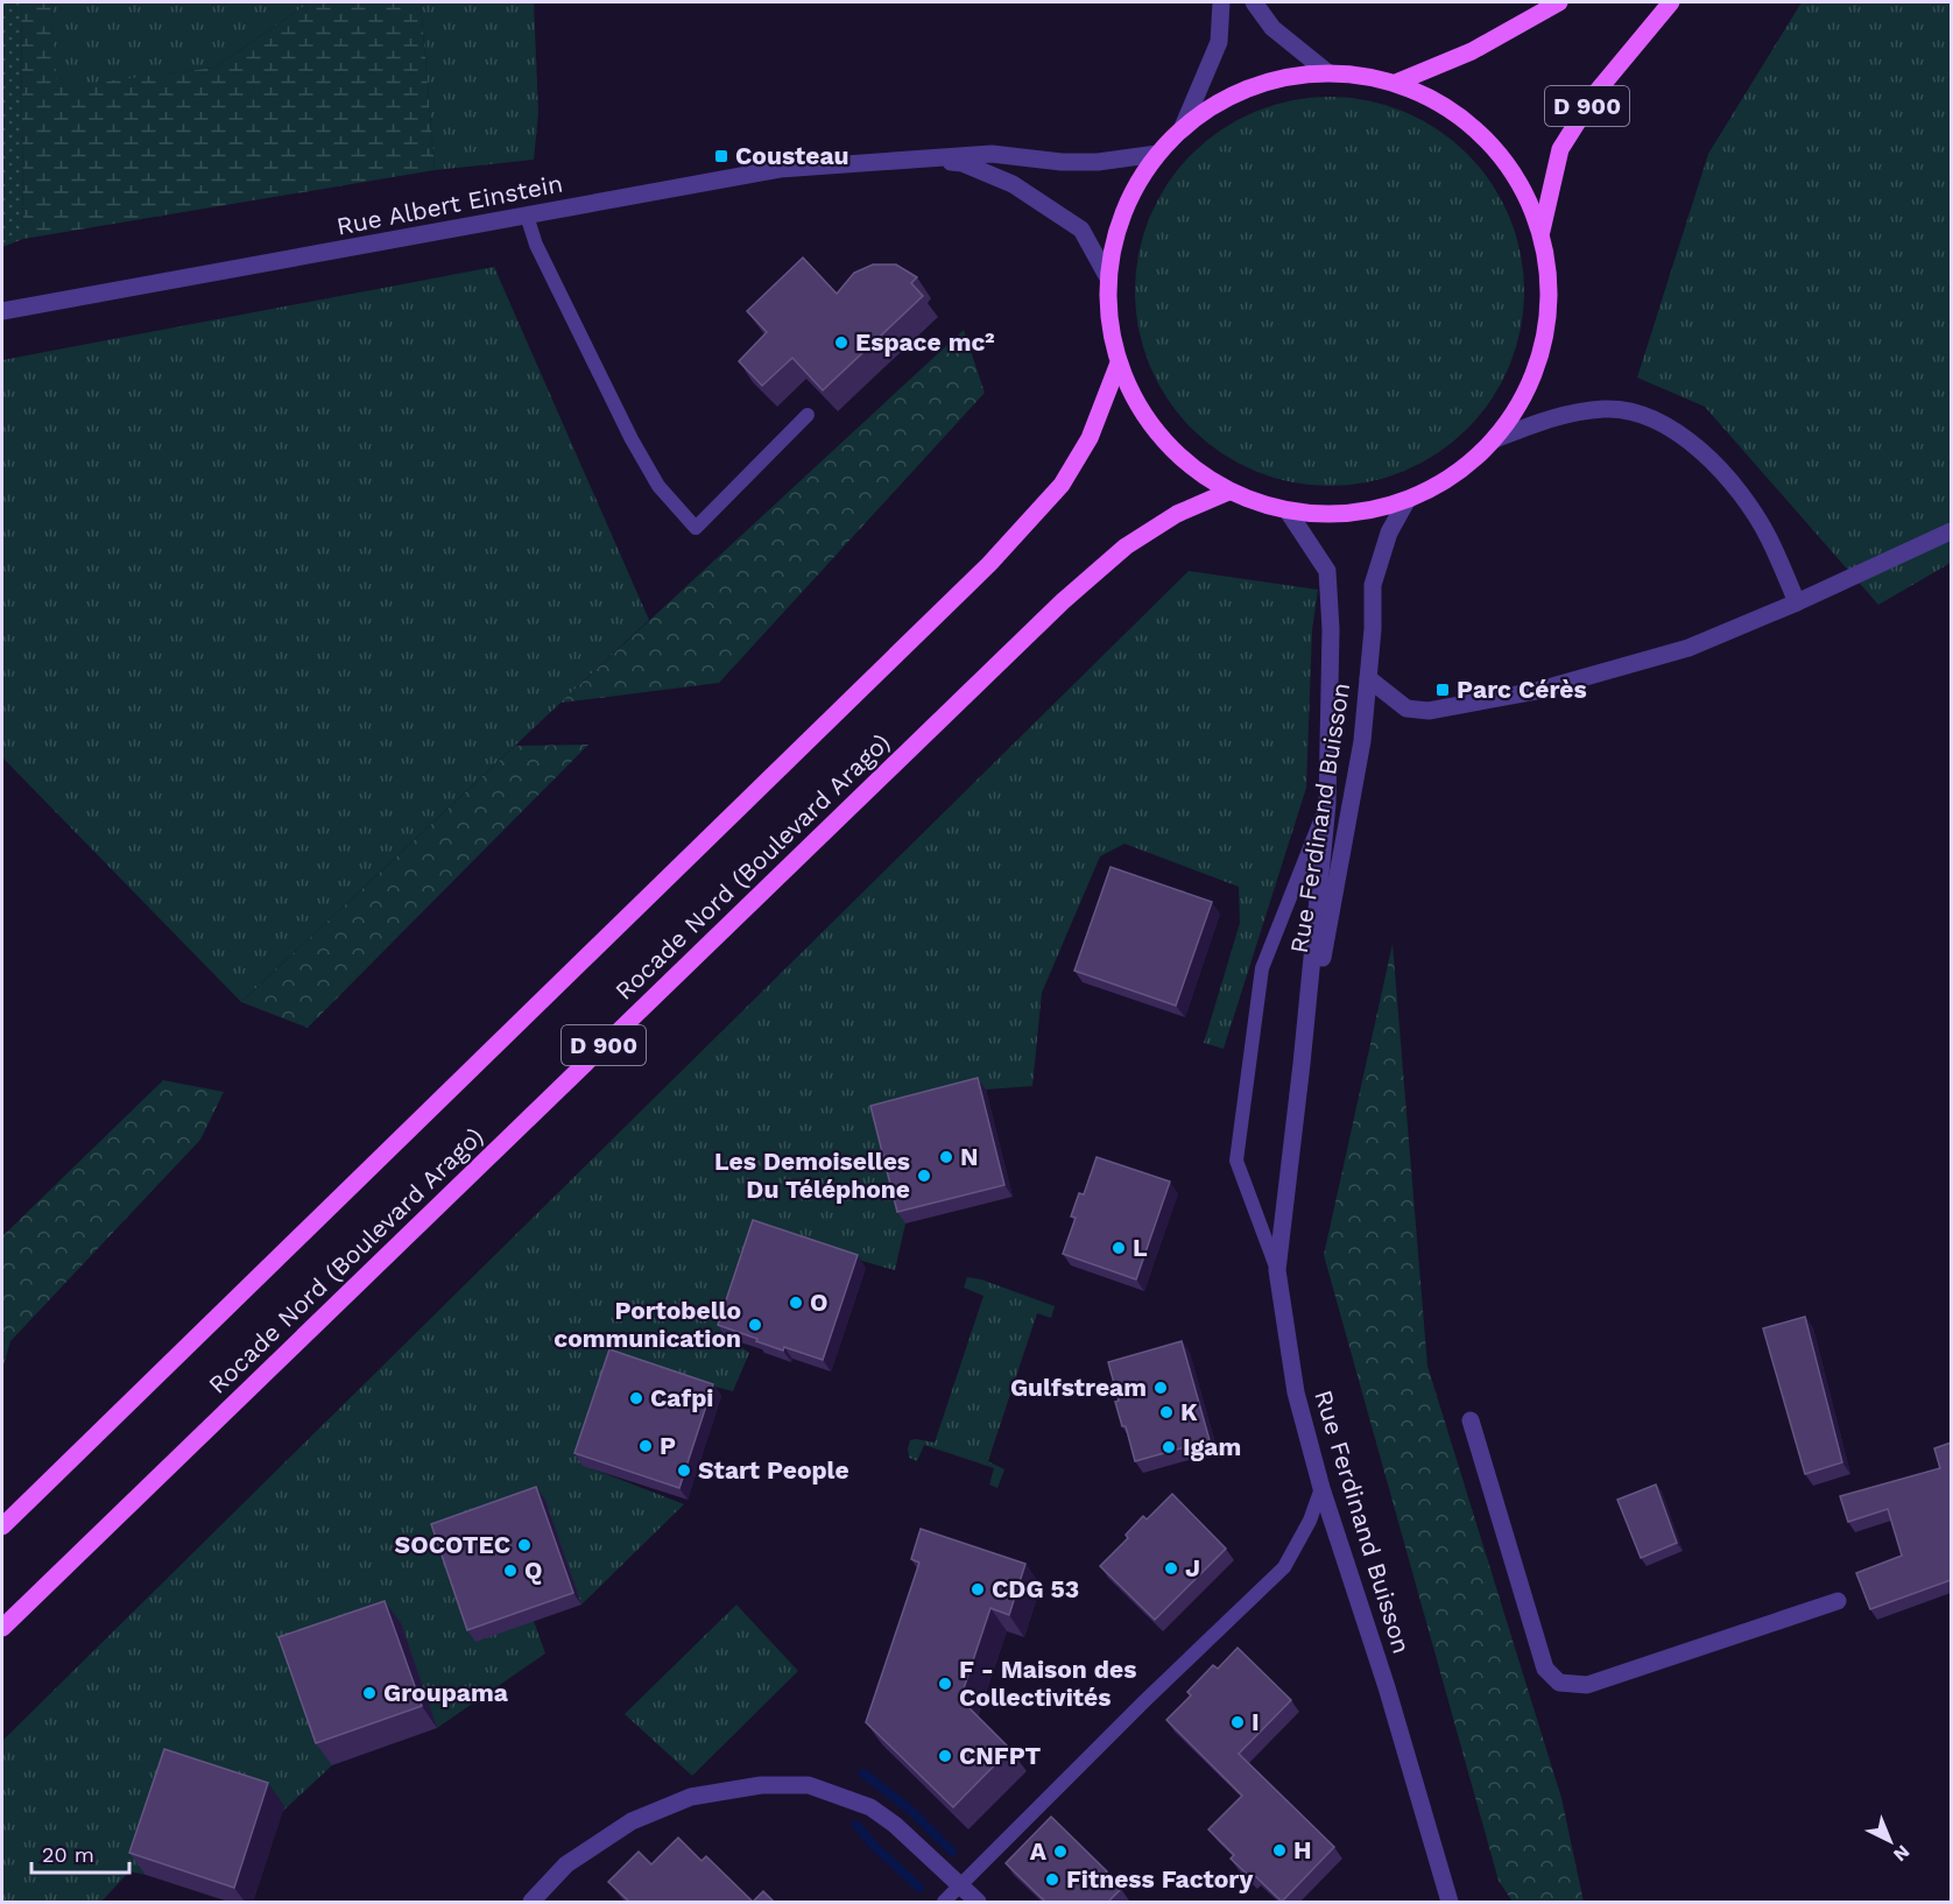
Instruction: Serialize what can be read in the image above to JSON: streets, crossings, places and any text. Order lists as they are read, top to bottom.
{
  "streets": {
    "main road": ["D 900", "Rocade Nord (Boulevard Arago)"],
    "street": ["Rue Albert Einstein", "Rue Ferdinand Buisson"]
  },
  "places": {
    "transit": ["Cousteau", "Parc Cérès"],
    "other": [
      "Espace mc²",
      "N",
      "Les Demoiselles Du Téléphone",
      "L",
      "O",
      "Portobello communication",
      "Gulfstream",
      "Cafpi",
      "K",
      "P",
      "Igam",
      "Start People",
      "SOCOTEC",
      "J",
      "Q",
      "CDG 53",
      "F - Maison des Collectivités",
      "Groupama",
      "I",
      "CNFPT",
      "H",
      "A",
      "Fitness Factory"
    ]
  },
  "scale_bar": "20 m",
  "north": "bottom right"
}
